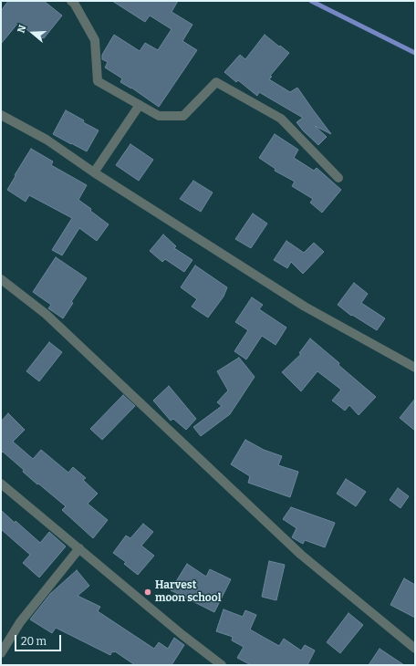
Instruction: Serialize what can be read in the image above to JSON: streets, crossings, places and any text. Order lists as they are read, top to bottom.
{
  "places": ["Harvest moon school"],
  "scale_bar": "20 m",
  "north": "left"
}
